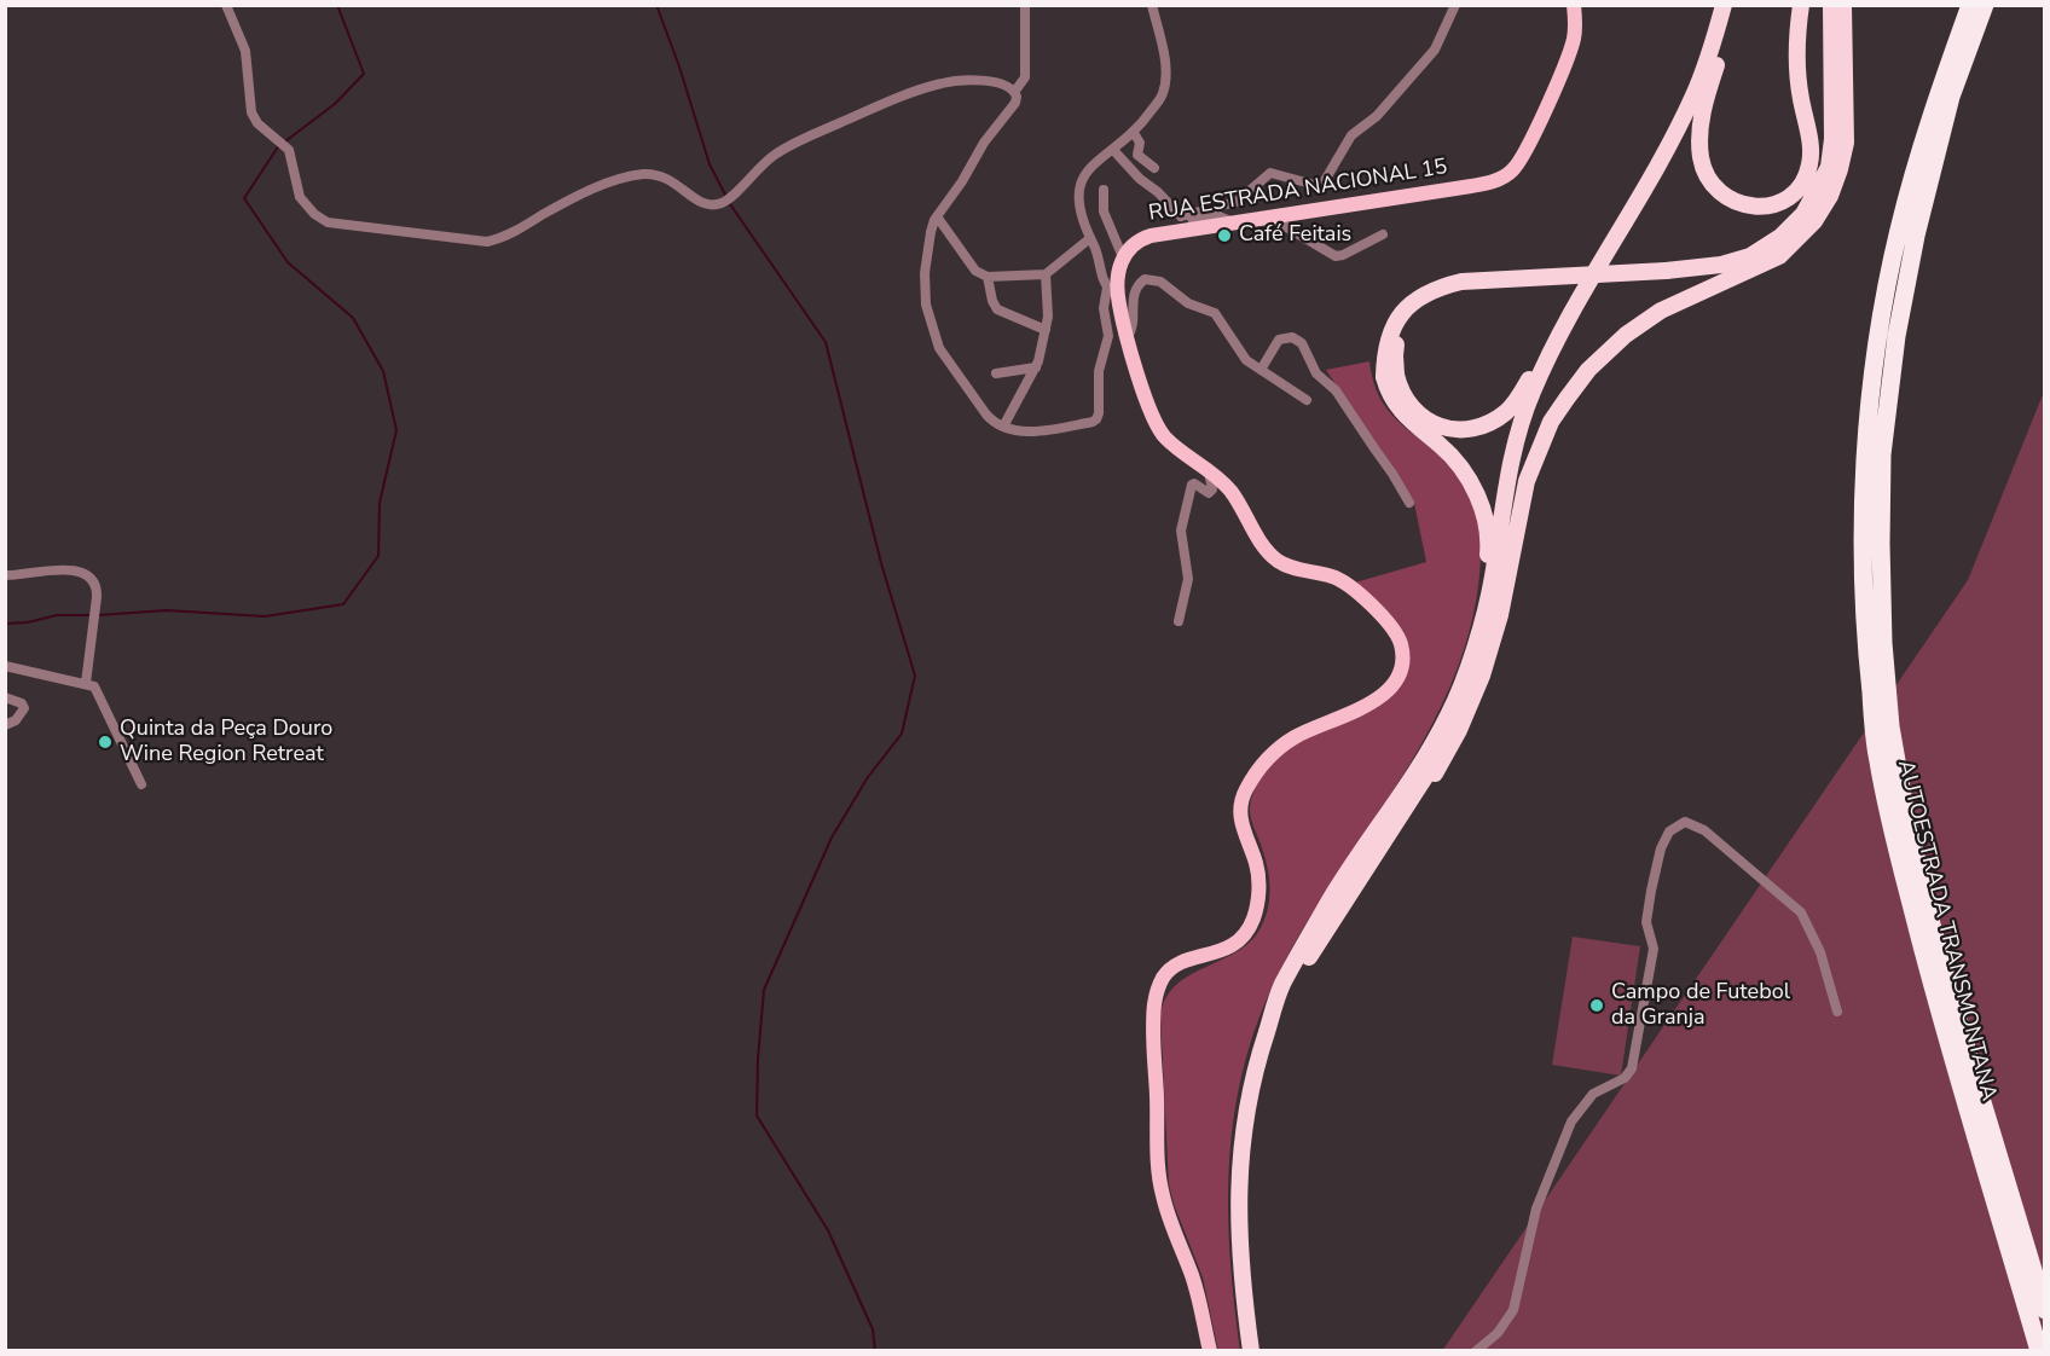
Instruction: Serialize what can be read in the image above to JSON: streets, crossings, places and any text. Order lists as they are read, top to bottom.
{
  "streets": {
    "highway": ["AUTOESTRADA TRANSMONTANA"],
    "main road": ["RUA ESTRADA NACIONAL 15"]
  },
  "places": ["Café Feitais", "Quinta da Peça Douro Wine Region Retreat", "Campo de Futebol da Granja"]
}
